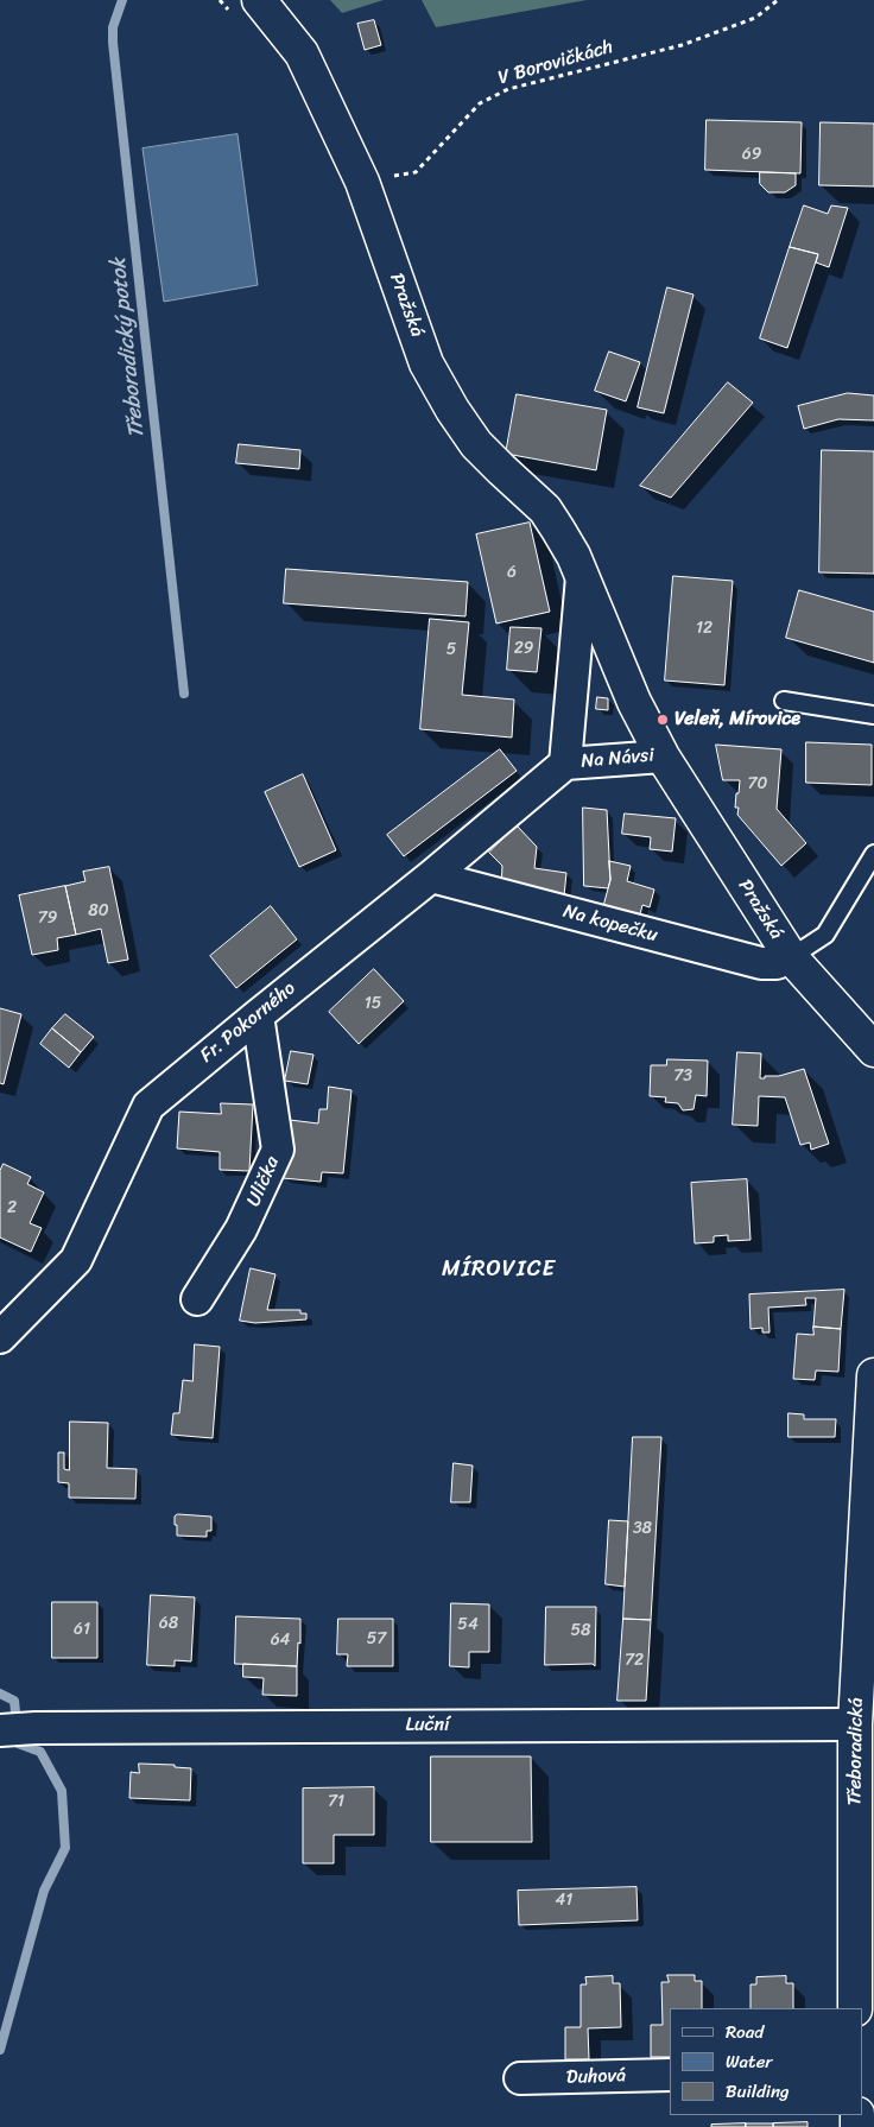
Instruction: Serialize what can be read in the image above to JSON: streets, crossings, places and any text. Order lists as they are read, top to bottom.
{
  "streets": {
    "street": [
      "Pražská",
      "Na Návsi",
      "Na kopečku",
      "Fr. Pokorného",
      "Ulička",
      "Luční",
      "Třeboradická",
      "Duhová"
    ],
    "path": ["V Borovičkách"]
  },
  "crossings": [
    ["V Borovičkách", "Pražská"],
    ["Pražská", "Na Návsi"],
    ["Pražská", "Na kopečku"],
    ["Na Návsi", "Fr. Pokorného"],
    ["Na kopečku", "Fr. Pokorného"],
    ["Fr. Pokorného", "Ulička"],
    ["Luční", "Třeboradická"]
  ],
  "districts": ["MÍROVICE"],
  "water": ["Třeboradický potok"],
  "places": ["Veleň, Mírovice"],
  "house_numbers": [
    "69",
    "6",
    "12",
    "29",
    "5",
    "70",
    "80",
    "79",
    "15",
    "73",
    "2",
    "38",
    "68",
    "54",
    "61",
    "58",
    "57",
    "64",
    "72",
    "71",
    "41"
  ],
  "legend": ["Road", "Water", "Building"]
}
